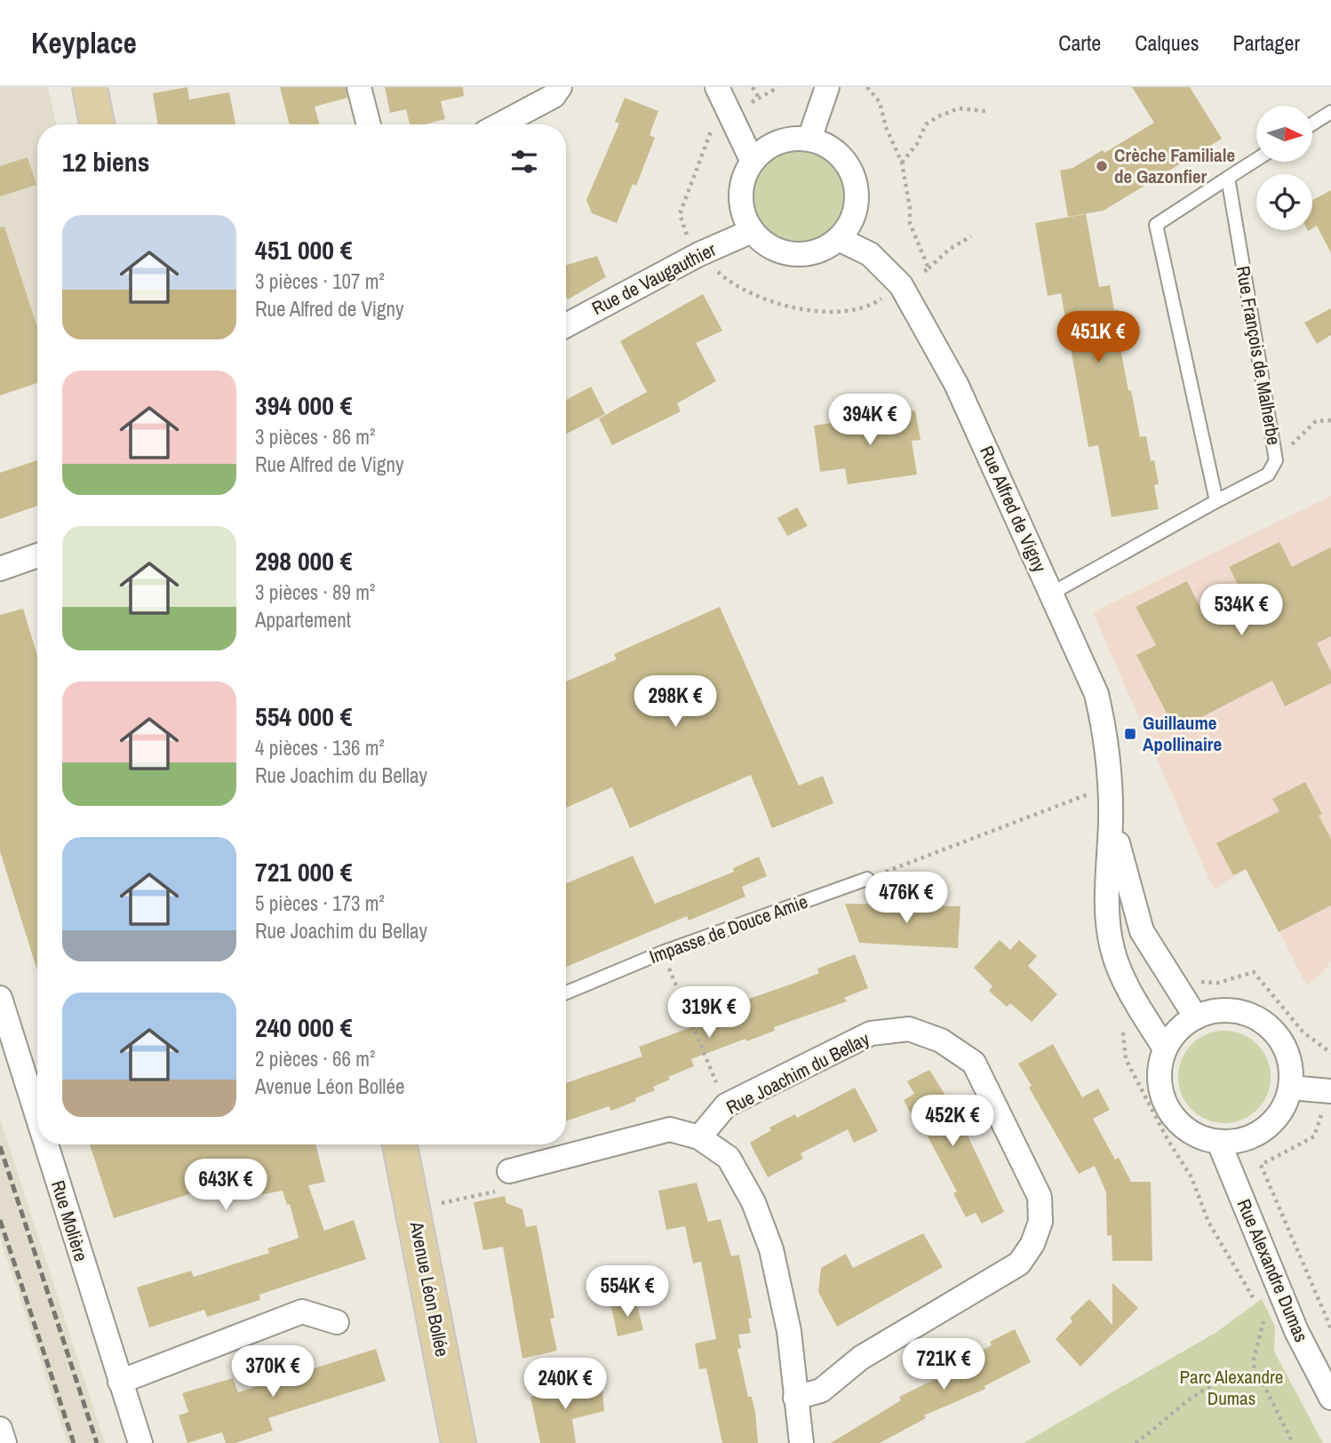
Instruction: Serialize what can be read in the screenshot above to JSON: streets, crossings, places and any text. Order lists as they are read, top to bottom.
{
  "streets": {
    "main road": ["Avenue Léon Bollée"],
    "street": [
      "Rue de Vaugauthier",
      "Rue Alfred de Vigny",
      "Rue Joachim du Bellay",
      "Rue Molière",
      "Rue Alexandre Dumas"
    ],
    "lane": ["Rue François de Malherbe", "Impasse de Douce Amie"]
  },
  "crossings": [
    ["Rue de Vaugauthier", "Rue Alfred de Vigny"],
    ["Rue François de Malherbe", "Rue Alfred de Vigny"],
    ["Rue Alfred de Vigny", "Rue Alexandre Dumas"]
  ],
  "parks": ["Parc Alexandre Dumas"],
  "places": {
    "other": ["Crèche Familiale de Gazonfier"],
    "transit": ["Guillaume Apollinaire"]
  },
  "north": "right",
  "page": {
    "header": "Keyplace",
    "nav": ["Carte", "Calques", "Partager"],
    "heading": "12 biens",
    "list": [
      {
        "name": "451 000 €",
        "note": "3 pièces · 107 m² · Rue Alfred de Vigny"
      },
      {
        "name": "394 000 €",
        "note": "3 pièces · 86 m² · Rue Alfred de Vigny"
      },
      {
        "name": "298 000 €",
        "note": "3 pièces · 89 m² · Appartement"
      },
      {
        "name": "554 000 €",
        "note": "4 pièces · 136 m² · Rue Joachim du Bellay"
      },
      {
        "name": "721 000 €",
        "note": "5 pièces · 173 m² · Rue Joachim du Bellay"
      },
      {
        "name": "240 000 €",
        "note": "2 pièces · 66 m² · Avenue Léon Bollée"
      }
    ],
    "price": [
      "451K €",
      "394K €",
      "534K €",
      "298K €",
      "476K €",
      "319K €",
      "452K €",
      "643K €",
      "554K €",
      "721K €",
      "370K €",
      "240K €"
    ]
  }
}
